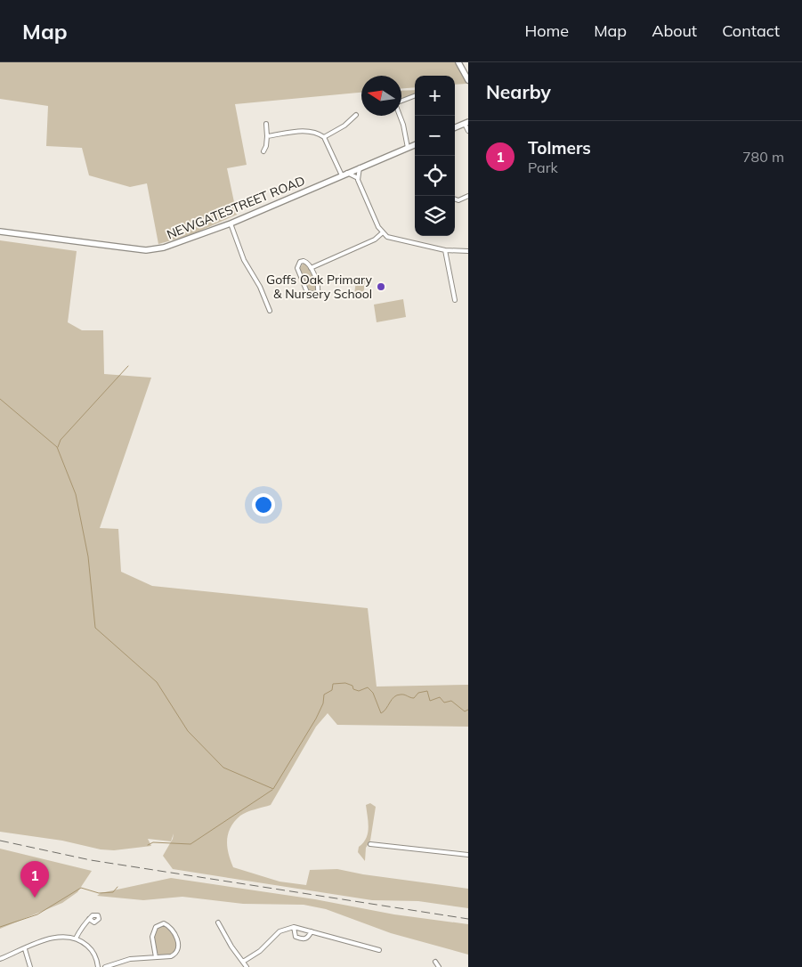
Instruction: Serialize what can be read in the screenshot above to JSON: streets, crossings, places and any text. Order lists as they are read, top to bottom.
{
  "streets": {
    "street": ["NEWGATESTREET ROAD"]
  },
  "places": ["Goffs Oak Primary & Nursery School"],
  "north": "left",
  "page": {
    "header": "Map",
    "nav": [
      "Home",
      "Map",
      "About",
      "Contact"
    ],
    "heading": "Nearby",
    "map_buttons": ["+", "−"],
    "list": [
      {
        "mark": "1",
        "name": "Tolmers",
        "note": "Park",
        "value": "780 m"
      }
    ],
    "pins": "1"
  }
}
